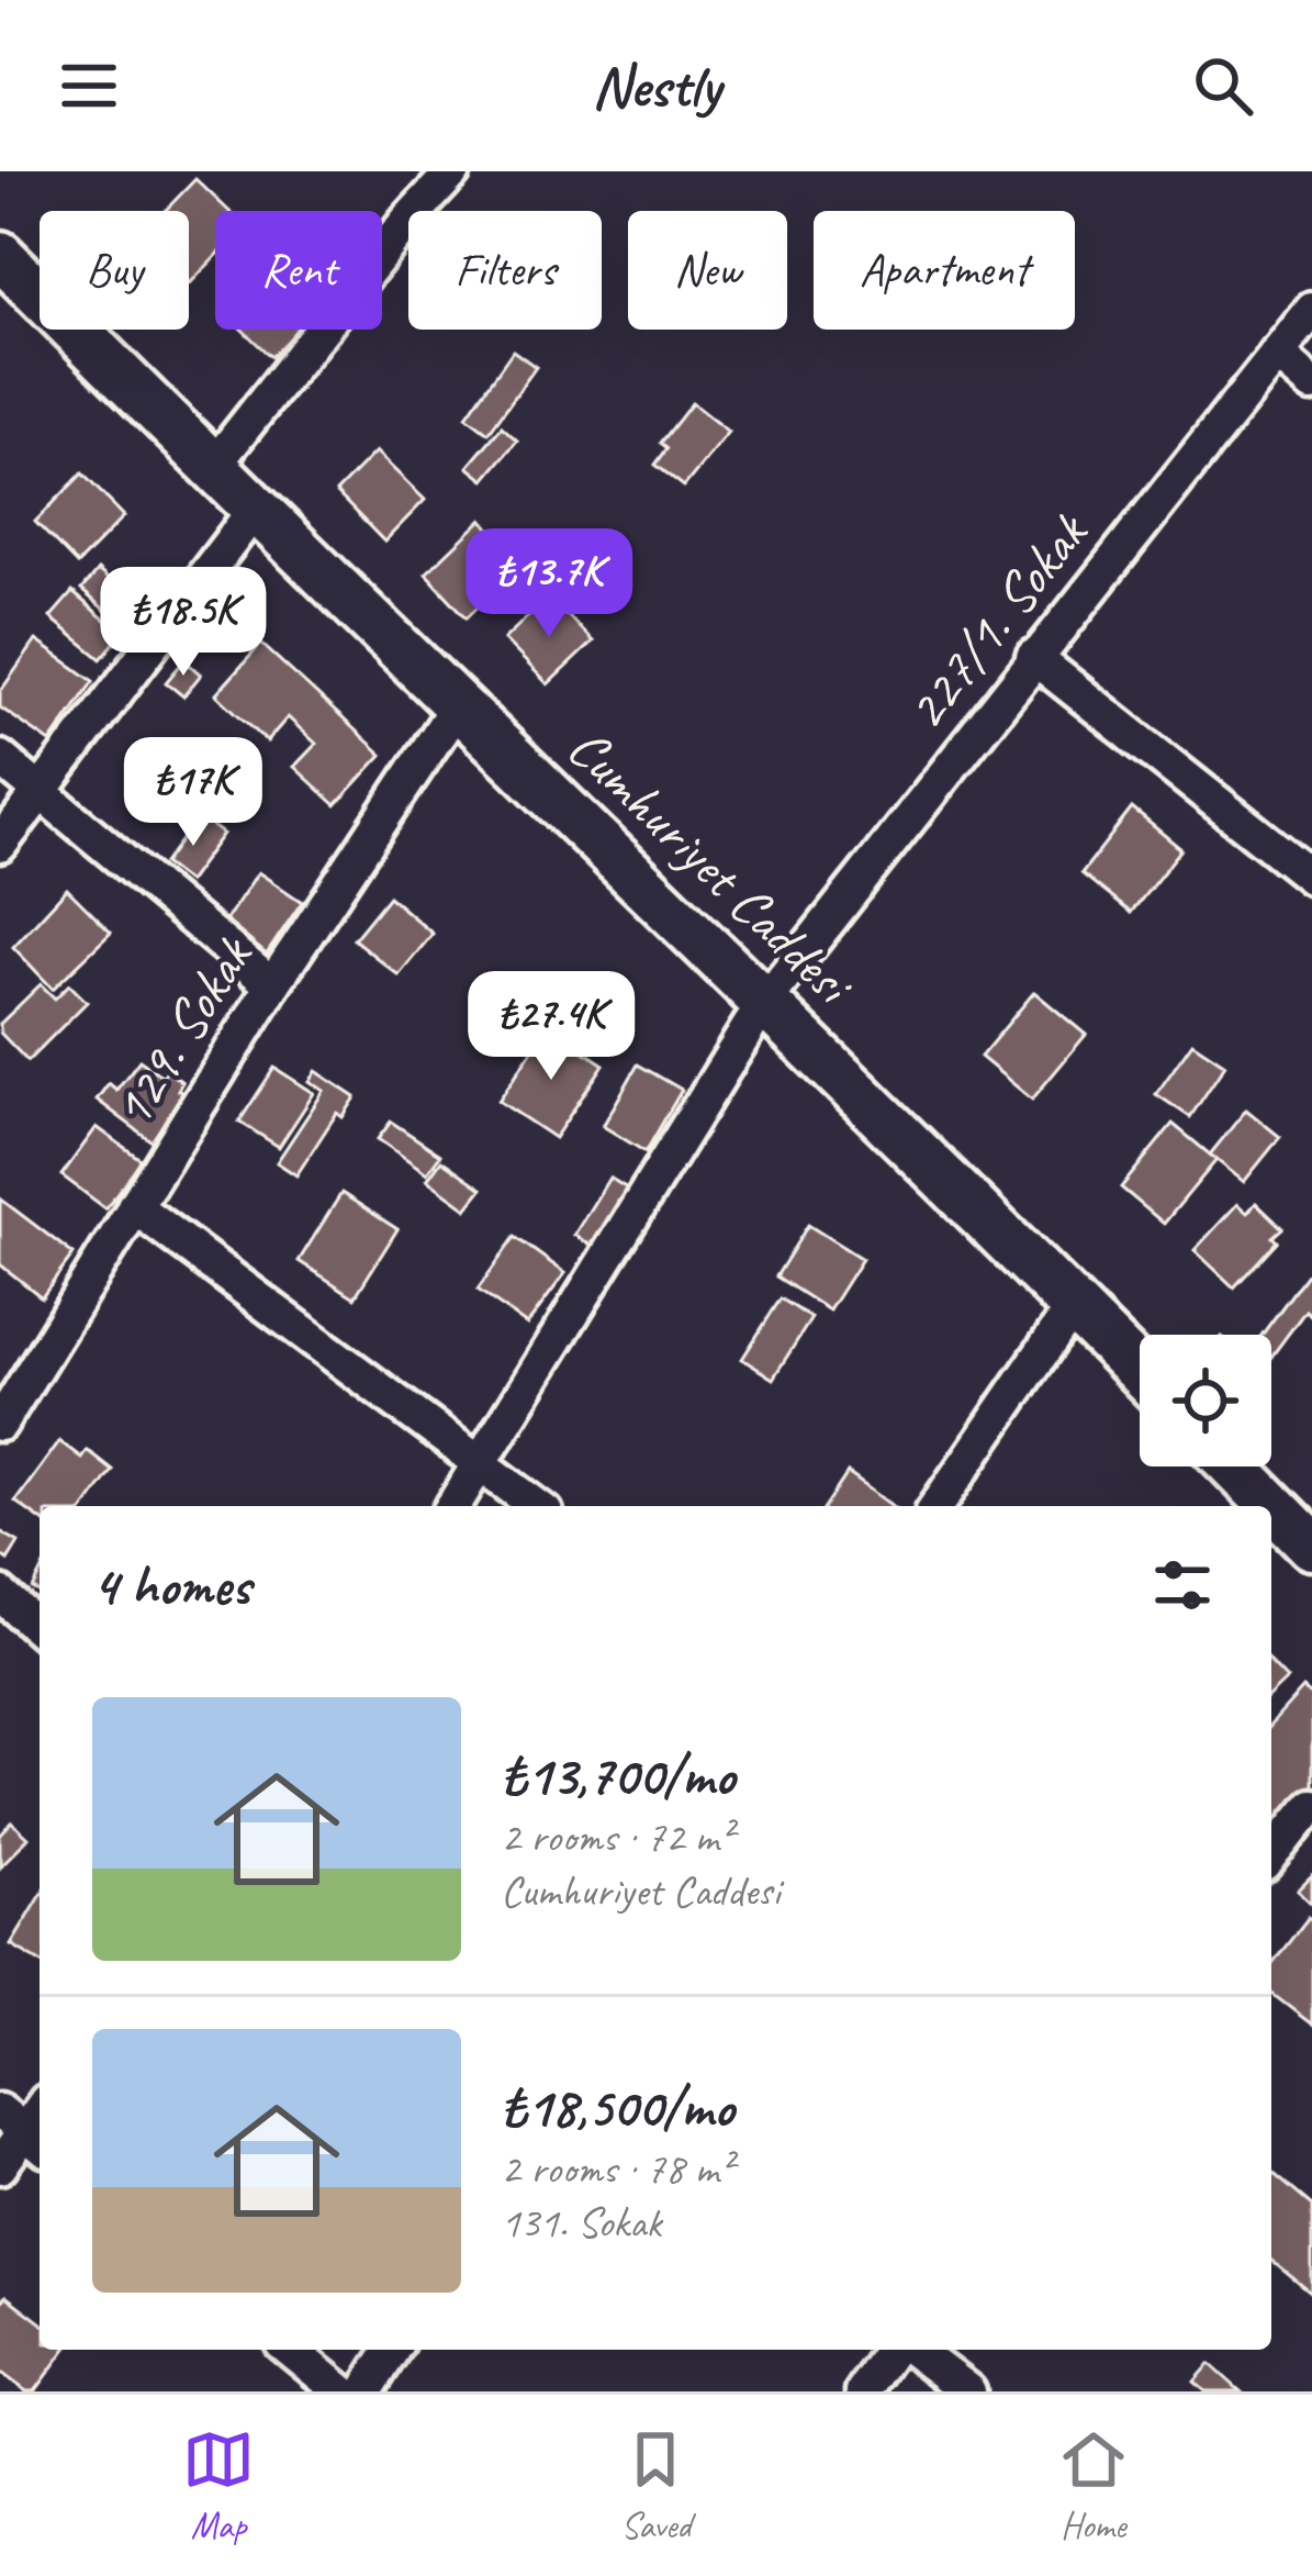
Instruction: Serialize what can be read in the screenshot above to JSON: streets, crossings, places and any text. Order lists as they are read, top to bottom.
{
  "streets": {
    "main road": ["Cumhuriyet Caddesi"],
    "street": ["227/1. Sokak", "129. Sokak"]
  },
  "crossings": [
    ["227/1. Sokak", "Cumhuriyet Caddesi"],
    ["Cumhuriyet Caddesi", "129. Sokak"]
  ],
  "page": {
    "header": "Nestly",
    "chip": [
      "Buy",
      "Rent",
      "Filters",
      "New",
      "Apartment"
    ],
    "price": [
      "₺13.7K",
      "₺18.5K",
      "₺17K",
      "₺27.4K"
    ],
    "heading": "4 homes",
    "list": [
      {
        "name": "₺13,700/mo",
        "note": "2 rooms · 72 m² · Cumhuriyet Caddesi"
      },
      {
        "name": "₺18,500/mo",
        "note": "2 rooms · 78 m² · 131. Sokak"
      }
    ],
    "tabs": ["Map", "Saved", "Home"]
  }
}
